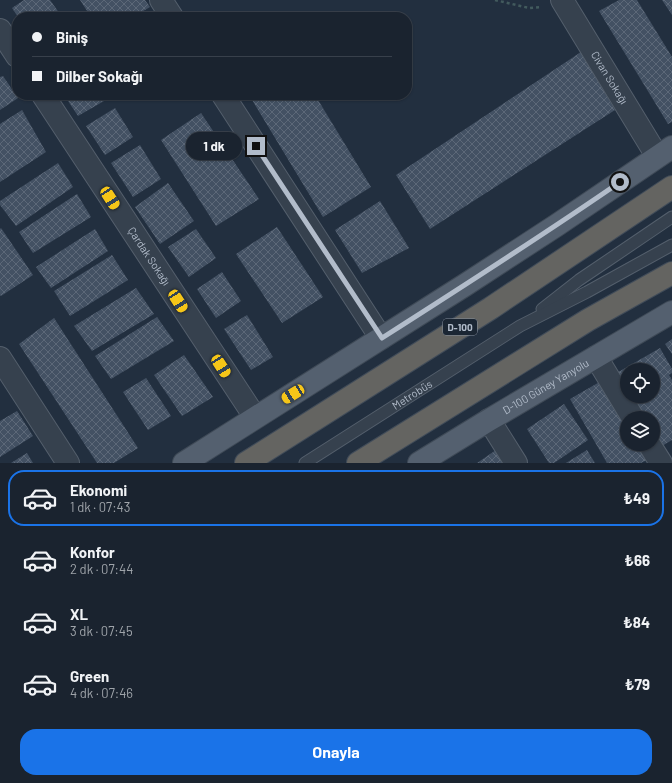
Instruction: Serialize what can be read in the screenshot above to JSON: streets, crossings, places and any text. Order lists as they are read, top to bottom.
{
  "streets": {
    "highway": ["D-100"],
    "main road": ["D-100 Güney Yanyolu"],
    "street": ["Civan Sokağı", "Çardak Sokağı"],
    "lane": ["Metrobüs"]
  },
  "page": {
    "banner": ["Biniş", "Dilber Sokağı"],
    "bubble": "1 dk",
    "list": [
      {
        "name": "Ekonomi",
        "note": "1 dk · 07:43",
        "value": "₺49"
      },
      {
        "name": "Konfor",
        "note": "2 dk · 07:44",
        "value": "₺66"
      },
      {
        "name": "XL",
        "note": "3 dk · 07:45",
        "value": "₺84"
      },
      {
        "name": "Green",
        "note": "4 dk · 07:46",
        "value": "₺79"
      }
    ],
    "buttons": "Onayla"
  }
}
